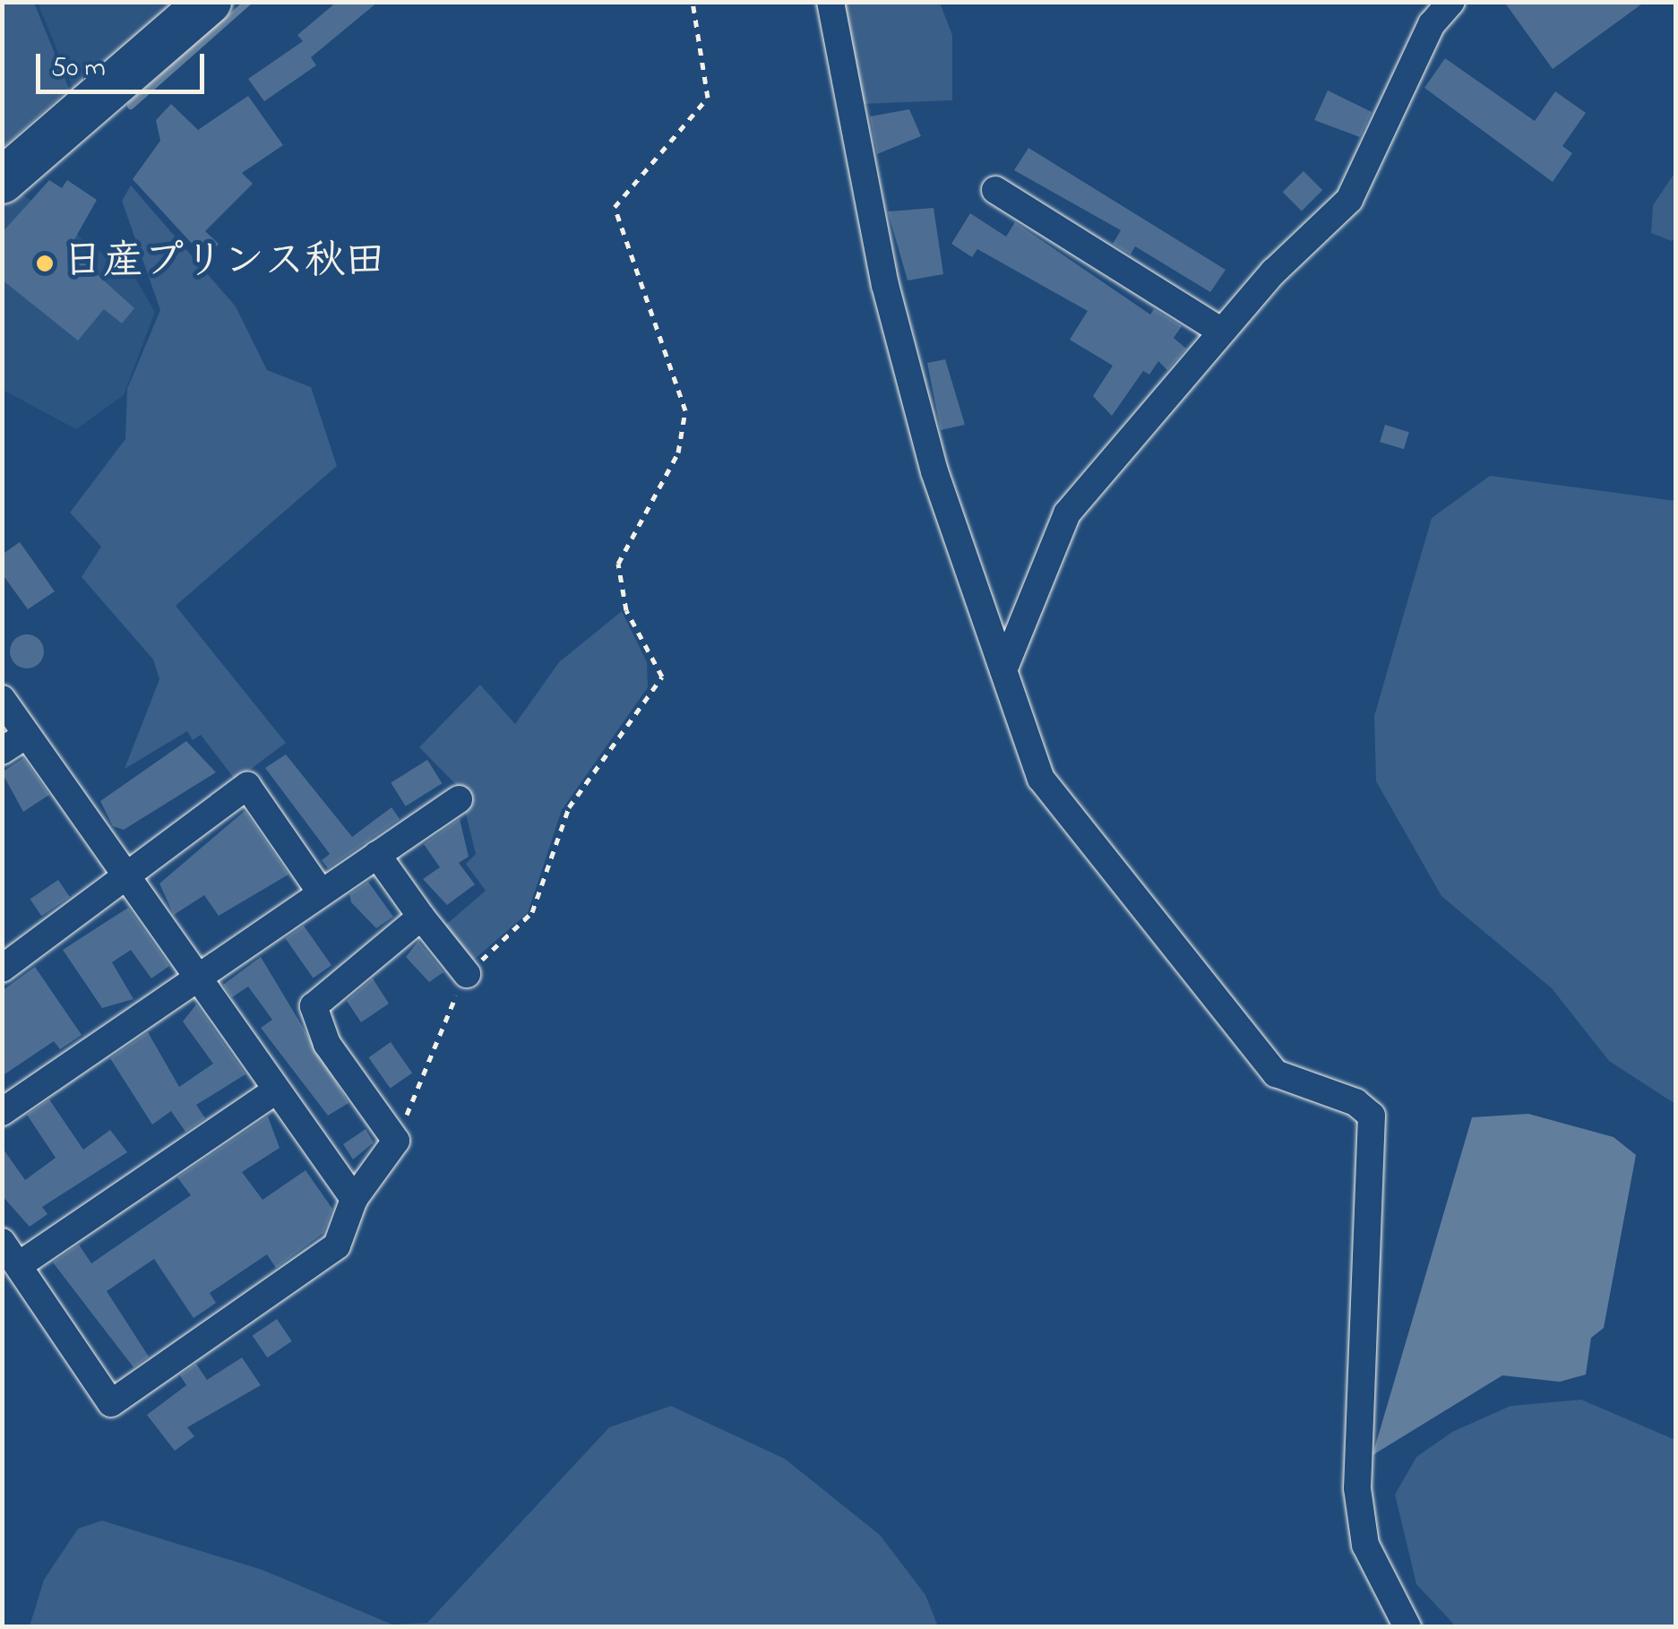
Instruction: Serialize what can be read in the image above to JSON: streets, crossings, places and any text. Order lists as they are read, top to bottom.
{
  "places": ["日産プリンス秋田"],
  "scale_bar": "50 m"
}
